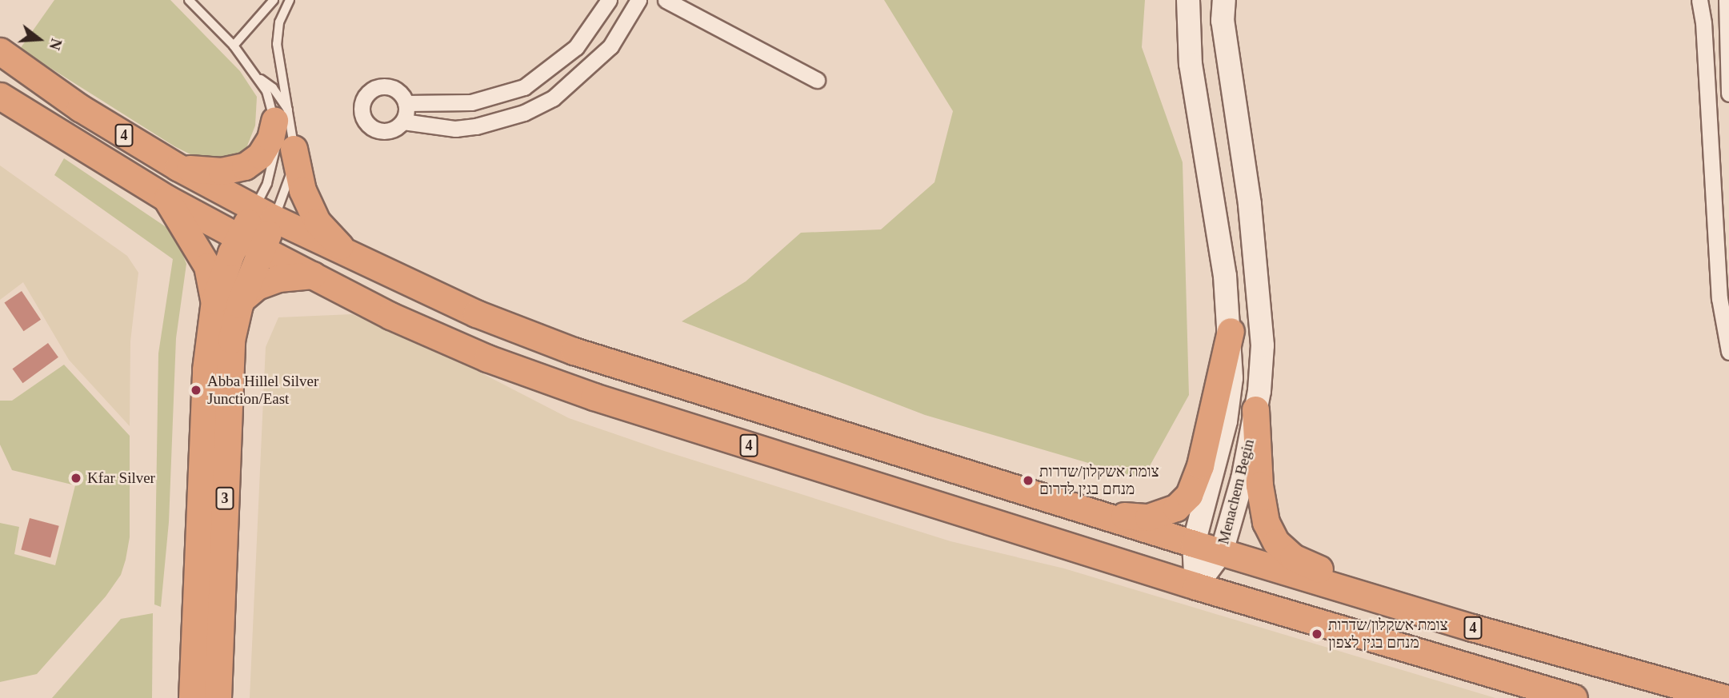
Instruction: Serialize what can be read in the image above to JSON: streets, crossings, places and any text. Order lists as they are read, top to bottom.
{
  "streets": {
    "highway": ["4", "3"],
    "main road": ["Menachem Begin"]
  },
  "crossings": [
    ["4", "Menachem Begin"],
    ["4", "3"]
  ],
  "places": [
    "Abba Hillel Silver Junction/East",
    "Kfar Silver",
    "צומת אשקלון/שדרות מנחם בגין לדרום",
    "צומת אשקלון/שדרות מנחם בגין לצפון"
  ],
  "north": "right"
}
